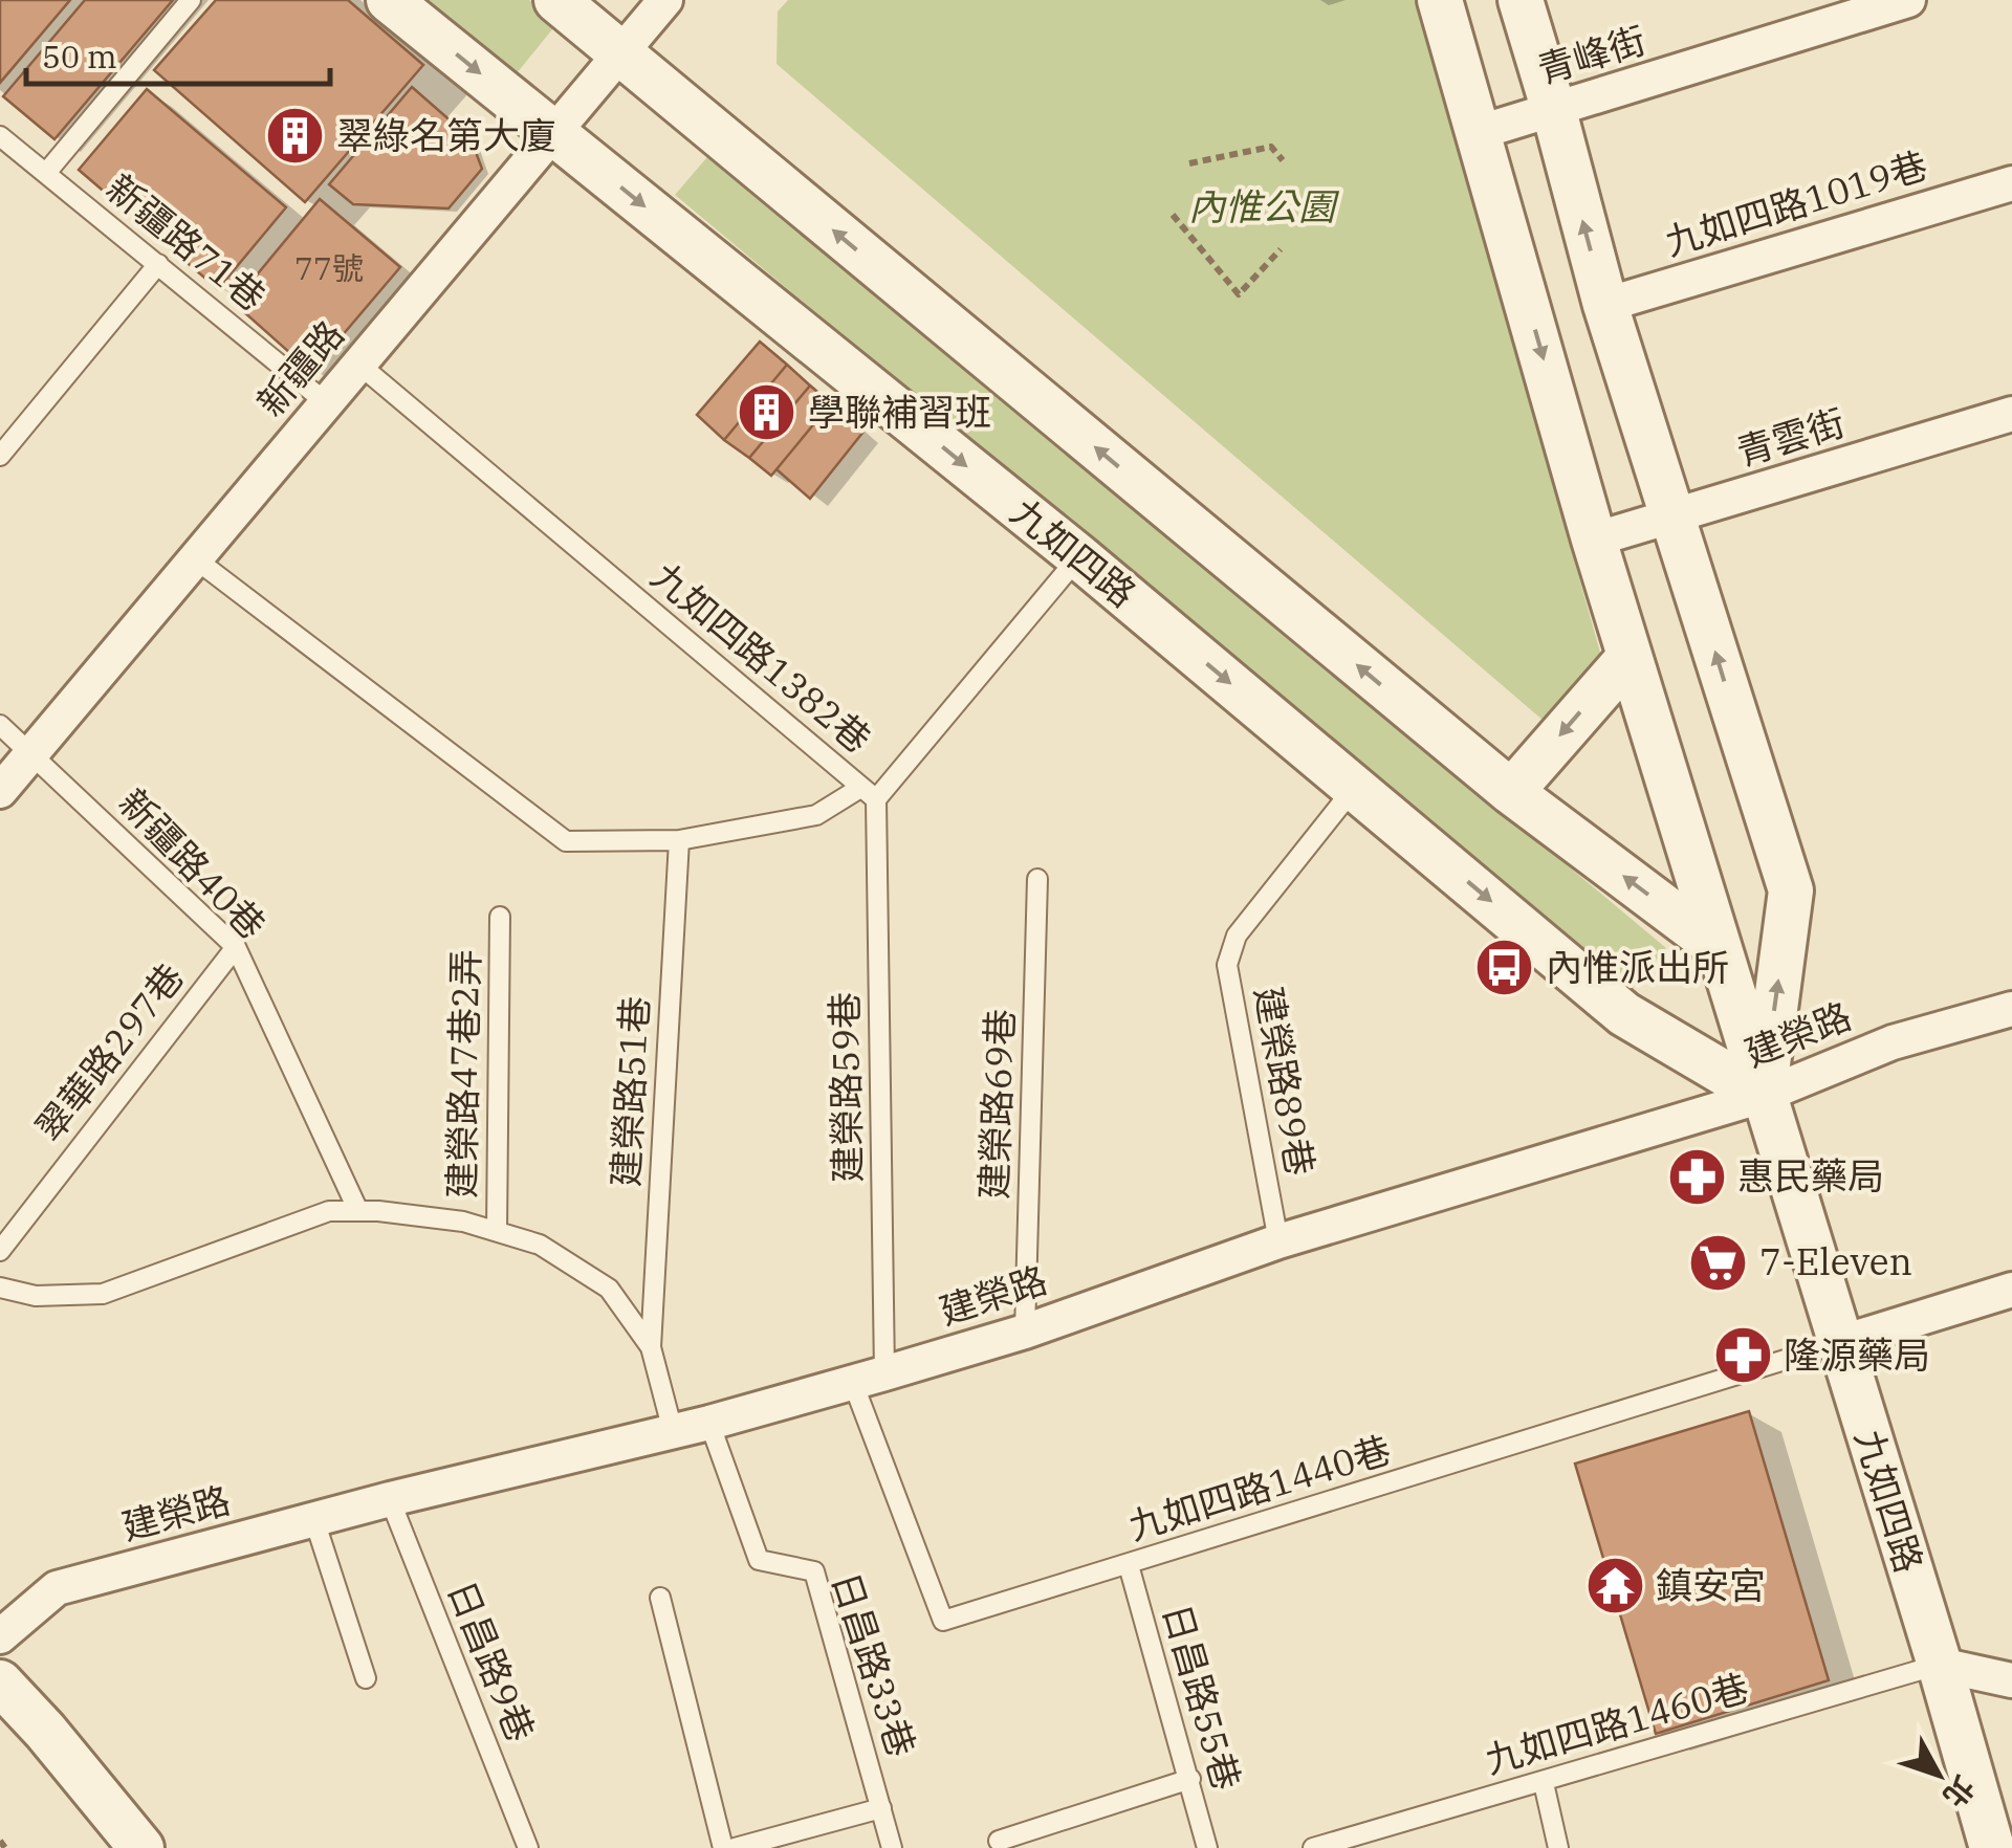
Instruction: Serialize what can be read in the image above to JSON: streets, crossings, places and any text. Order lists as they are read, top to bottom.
{
  "streets": {
    "street": [
      "青峰街",
      "九如四路1019巷",
      "新疆路",
      "青雲街",
      "九如四路",
      "建榮路"
    ],
    "lane": [
      "新疆路71巷",
      "九如四路1382巷",
      "新疆路40巷",
      "翠華路297巷",
      "建榮路47巷2弄",
      "建榮路89巷",
      "建榮路59巷",
      "建榮路51巷",
      "建榮路69巷",
      "九如四路1440巷",
      "日昌路9巷",
      "日昌路33巷",
      "日昌路55巷",
      "九如四路1460巷"
    ]
  },
  "crossings": [
    ["青峰街", "九如四路"],
    ["九如四路1019巷", "九如四路"],
    ["新疆路71巷", "新疆路"],
    ["新疆路", "九如四路"],
    ["新疆路", "九如四路1382巷"],
    ["新疆路", "新疆路40巷"],
    ["青雲街", "九如四路"],
    ["九如四路", "九如四路1382巷"],
    ["九如四路", "建榮路"],
    ["九如四路", "建榮路89巷"],
    ["九如四路", "九如四路1440巷"],
    ["九如四路", "九如四路1460巷"],
    ["九如四路1382巷", "建榮路59巷"],
    ["新疆路40巷", "翠華路297巷"],
    ["建榮路", "建榮路89巷"],
    ["建榮路", "建榮路59巷"],
    ["建榮路", "建榮路69巷"],
    ["建榮路", "九如四路1440巷"],
    ["建榮路", "日昌路9巷"],
    ["建榮路", "日昌路33巷"],
    ["建榮路59巷", "九如四路1440巷"],
    ["九如四路1440巷", "日昌路55巷"]
  ],
  "parks": ["內惟公園"],
  "places": {
    "building": ["翠綠名第大廈", "學聯補習班"],
    "bus stop": ["內惟派出所"],
    "pharmacy": ["惠民藥局", "隆源藥局"],
    "supermarket": ["7-Eleven"],
    "temple": ["鎮安宮"]
  },
  "house_numbers": ["77號"],
  "scale_bar": "50 m",
  "north": "bottom right"
}
